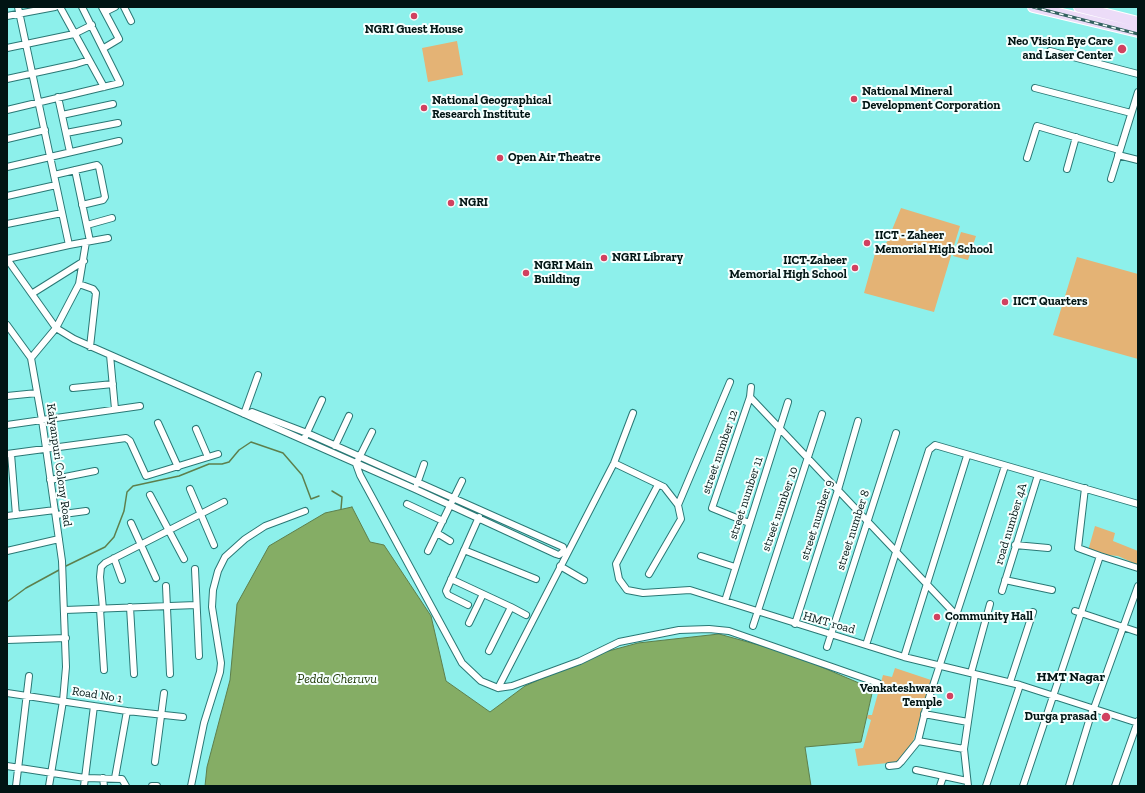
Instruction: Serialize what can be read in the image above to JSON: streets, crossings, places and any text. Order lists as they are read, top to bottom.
{
  "streets": {
    "street": [
      "street number 12",
      "Kalyanpuri Colony Road",
      "street number 11",
      "street number 10",
      "street number 9",
      "road number 4A",
      "street number 8",
      "HMT road",
      "Road No 1"
    ]
  },
  "crossings": [
    ["street number 12", "street number 11"],
    ["Kalyanpuri Colony Road", "Road No 1"],
    ["street number 11", "HMT road"],
    ["street number 10", "HMT road"],
    ["street number 9", "HMT road"],
    ["street number 8", "HMT road"]
  ],
  "districts": ["HMT Nagar"],
  "water": ["Pedda Cheruvu"],
  "places": [
    "NGRI Guest House",
    "Neo Vision Eye Care and Laser Center",
    "National Mineral Development Corporation",
    "National Geographical Research Institute",
    "Open Air Theatre",
    "NGRI",
    "IICT - Zaheer Memorial High School",
    "NGRI Library",
    "IICT-Zaheer Memorial High School",
    "NGRI Main Building",
    "IICT Quarters",
    "Community Hall",
    "Venkateshwara Temple",
    "Durga prasad"
  ]
}
